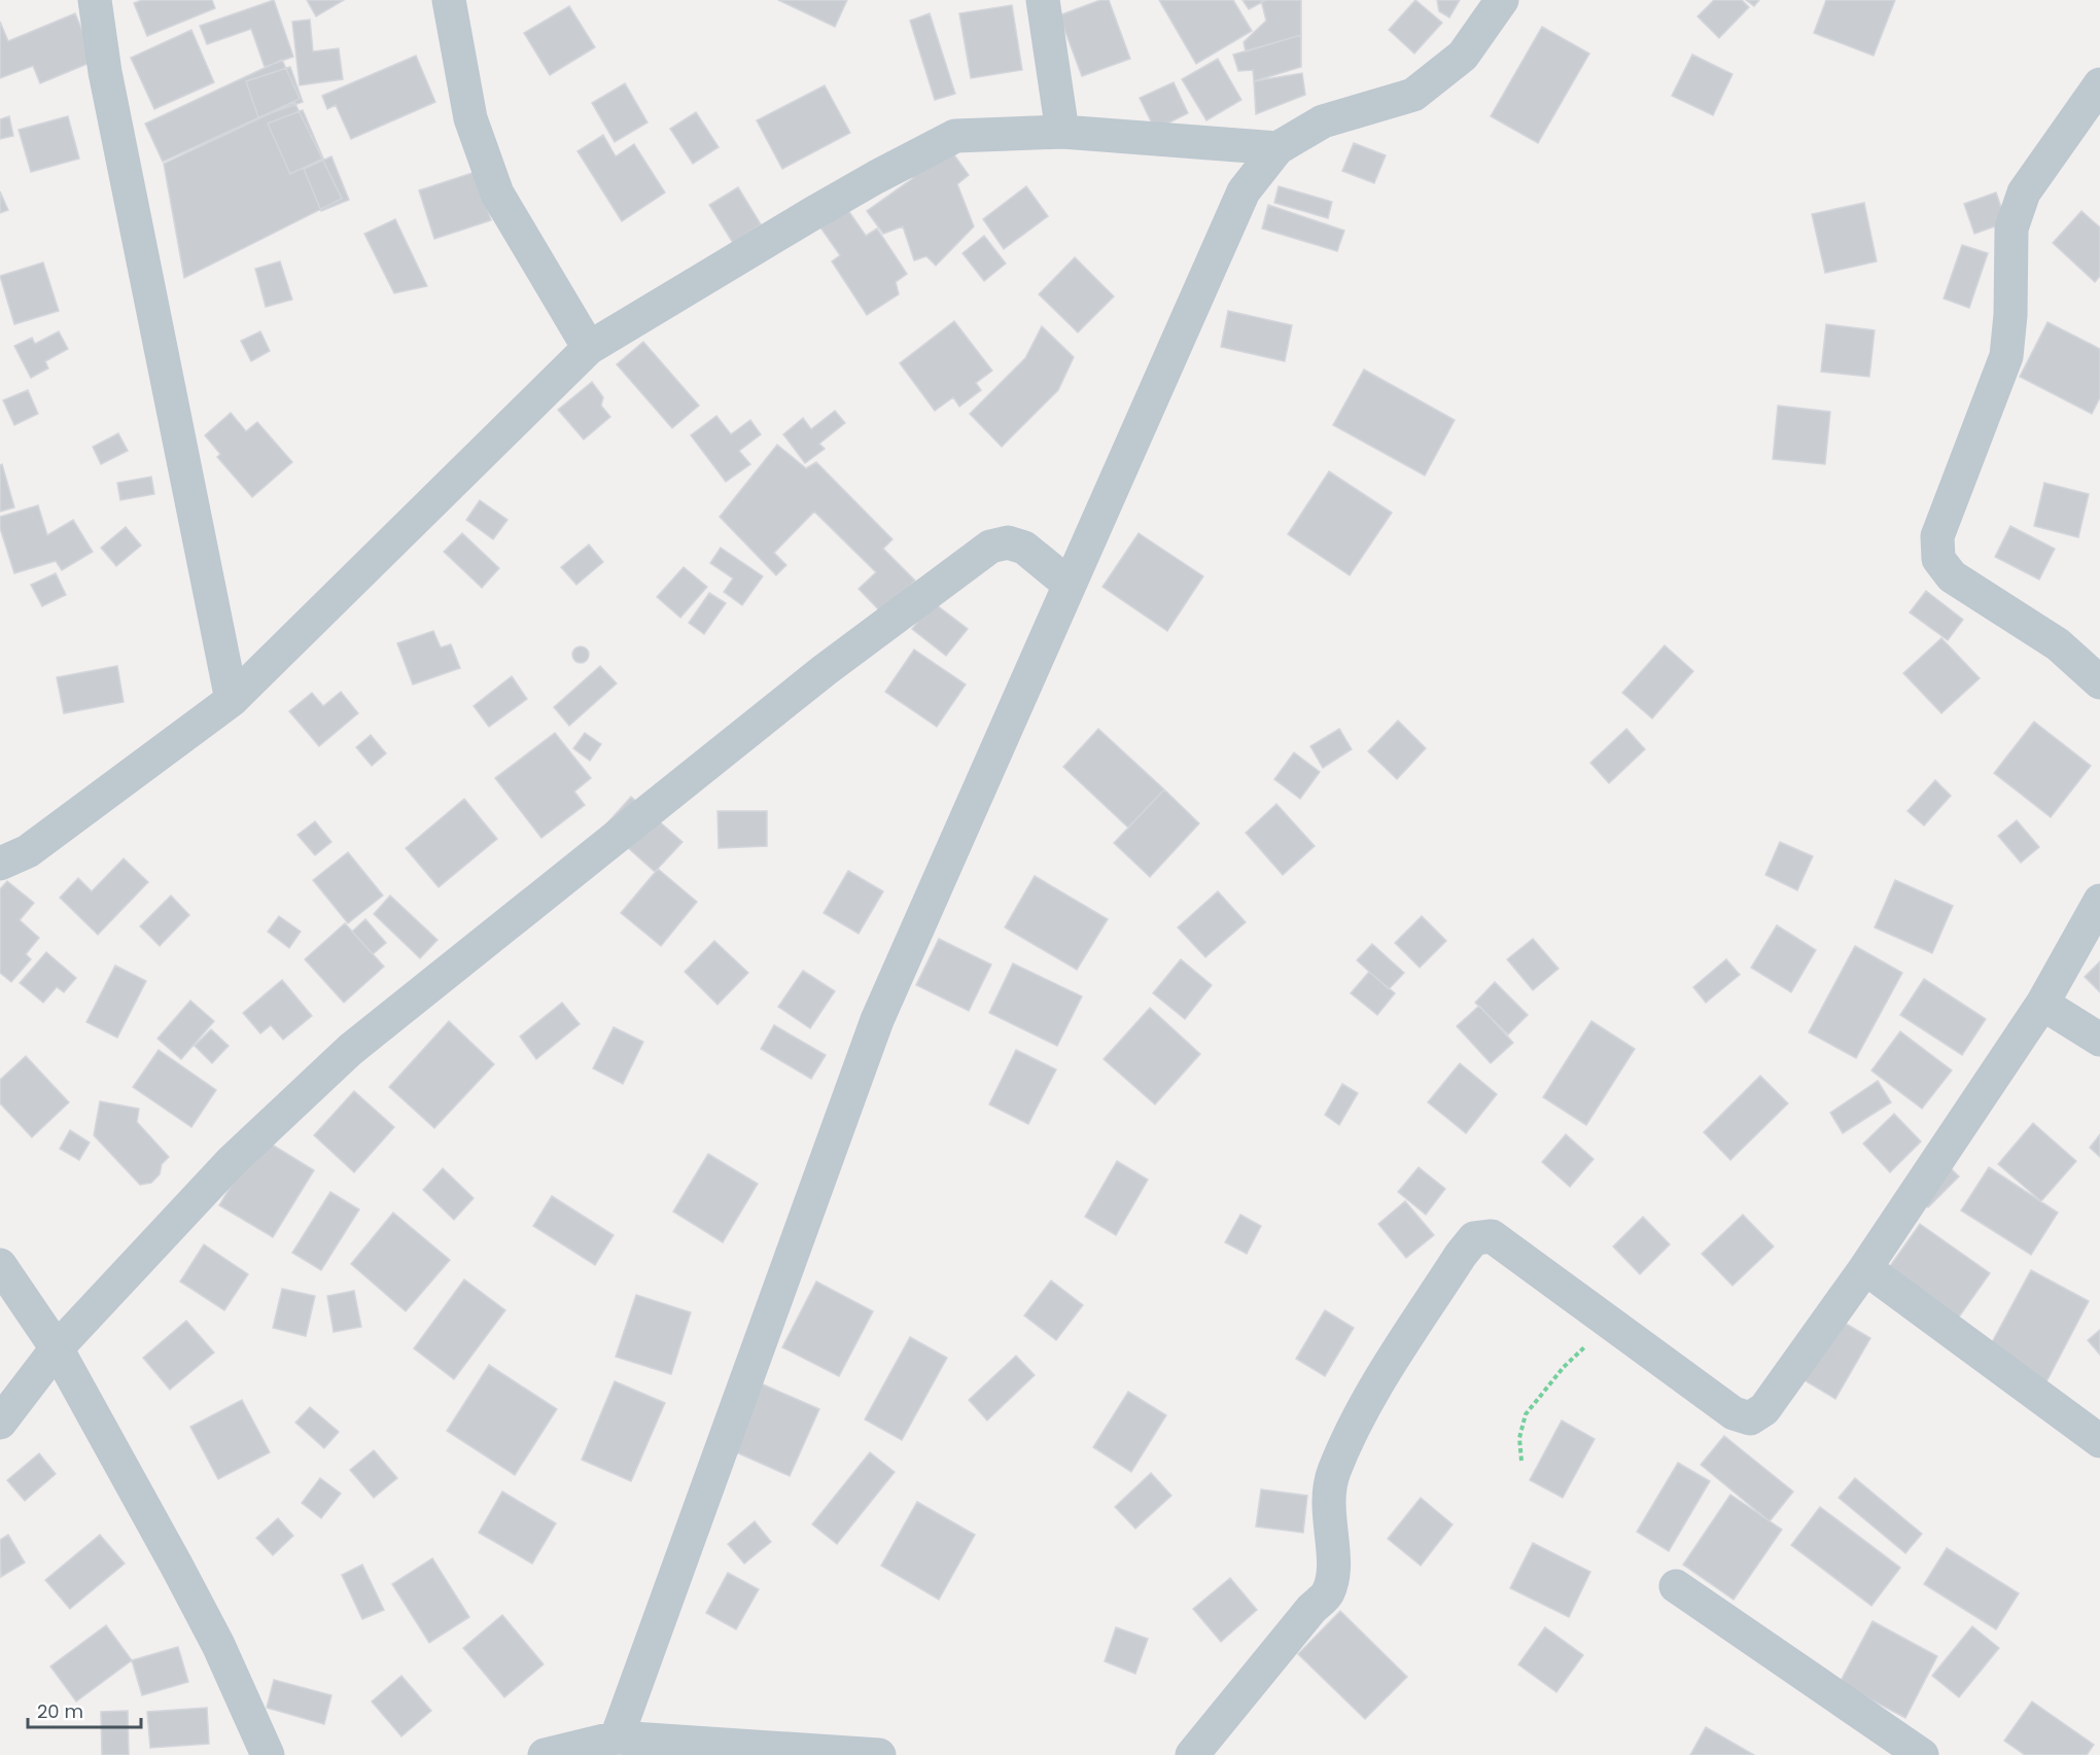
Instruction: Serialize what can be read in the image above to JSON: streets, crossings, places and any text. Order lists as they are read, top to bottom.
{
  "scale_bar": "20 m"
}
